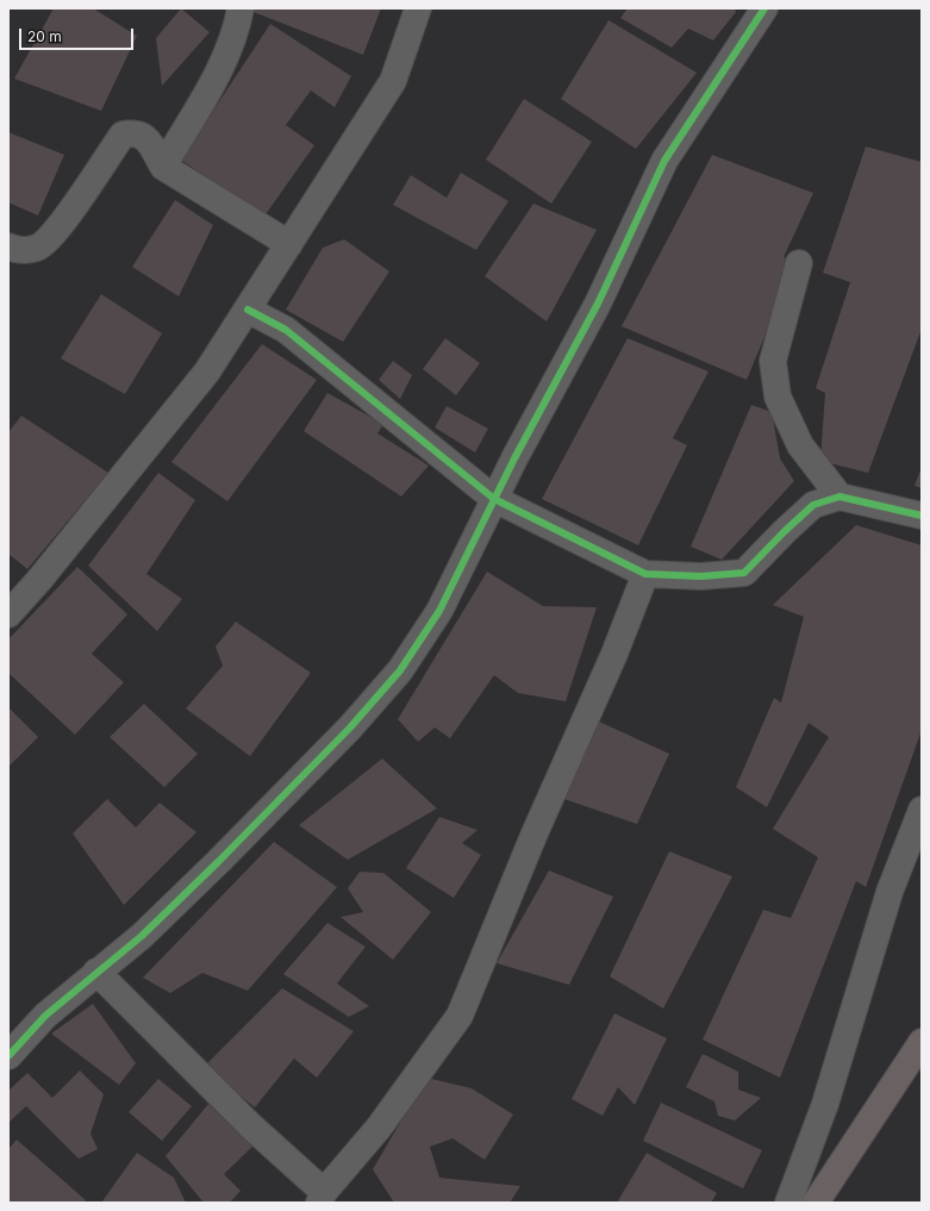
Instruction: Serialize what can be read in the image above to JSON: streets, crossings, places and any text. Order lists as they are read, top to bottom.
{
  "scale_bar": "20 m"
}
